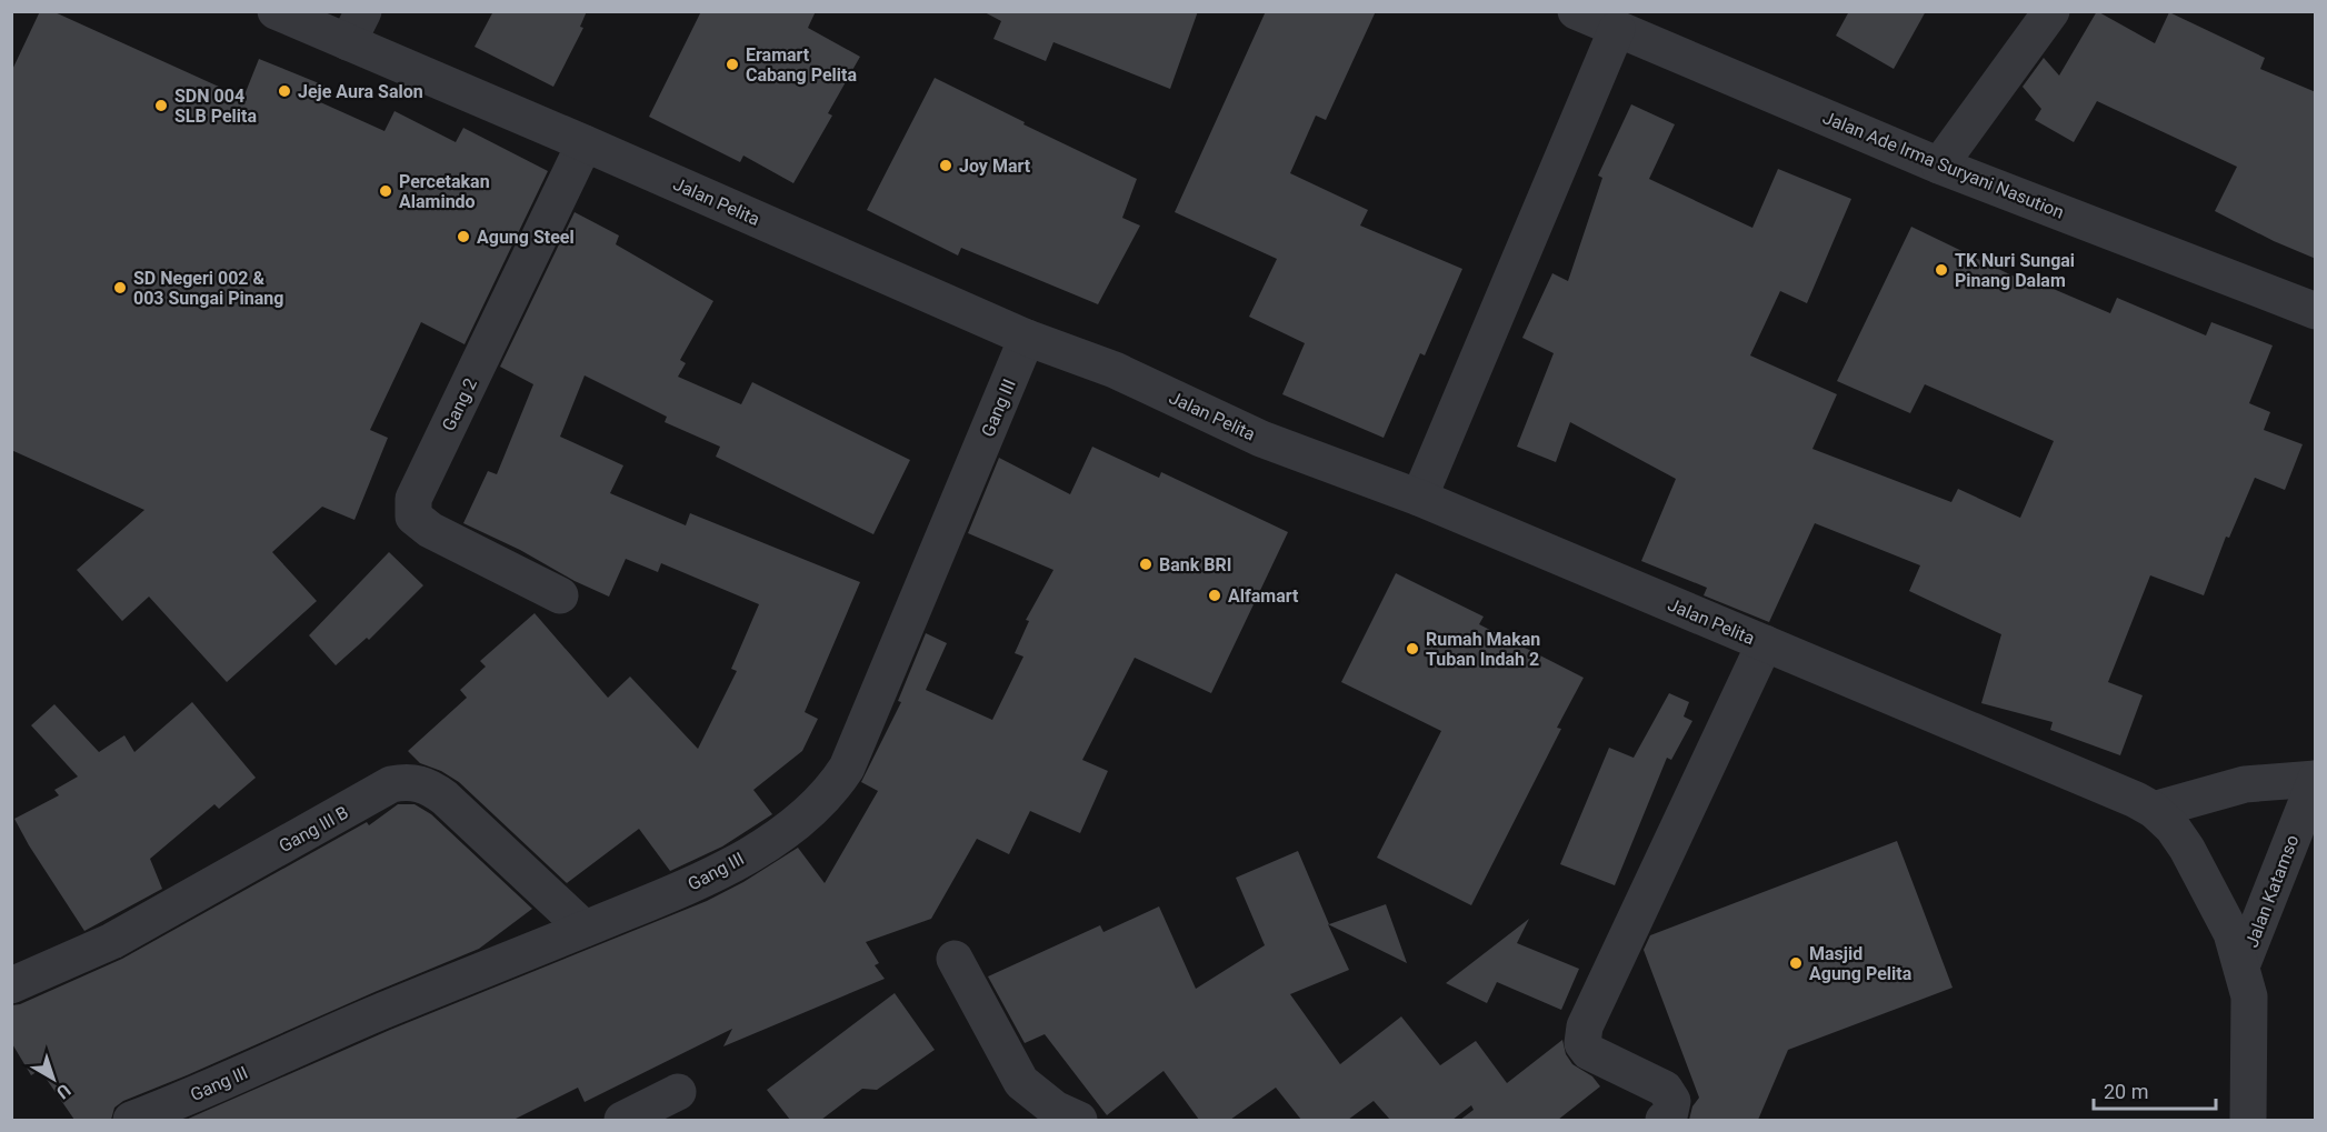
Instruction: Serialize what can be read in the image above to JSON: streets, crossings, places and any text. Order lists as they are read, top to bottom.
{
  "streets": {
    "street": [
      "Jalan Ade Irma Suryani Nasution",
      "Jalan Pelita",
      "Gang 2",
      "Gang III",
      "Gang III B",
      "Jalan Katamso"
    ]
  },
  "crossings": [
    ["Jalan Pelita", "Gang 2"],
    ["Jalan Pelita", "Gang III"],
    ["Gang III", "Gang III B"]
  ],
  "places": [
    "Eramart Cabang Pelita",
    "Jeje Aura Salon",
    "SDN 004 SLB Pelita",
    "Joy Mart",
    "Percetakan Alamindo",
    "Agung Steel",
    "TK Nuri Sungai Pinang Dalam",
    "SD Negeri 002 & 003 Sungai Pinang",
    "Bank BRI",
    "Alfamart",
    "Rumah Makan Tuban Indah 2",
    "Masjid Agung Pelita"
  ],
  "scale_bar": "20 m",
  "north": "bottom right"
}
